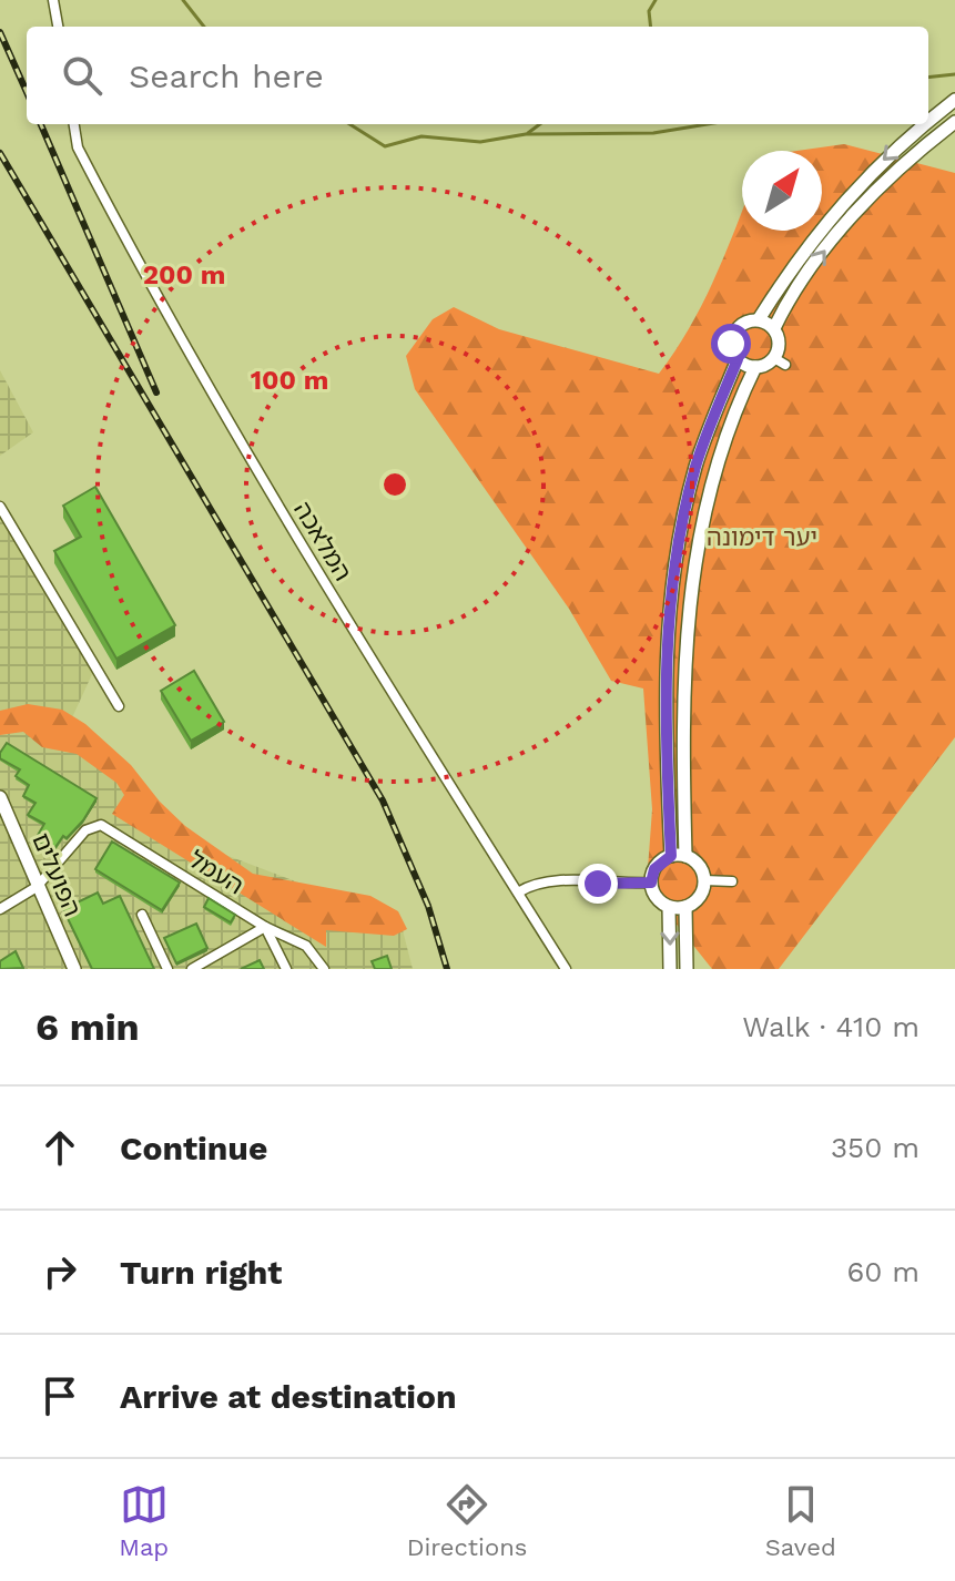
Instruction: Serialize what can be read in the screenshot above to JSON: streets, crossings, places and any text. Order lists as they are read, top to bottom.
{
  "streets": {
    "main road": ["הפועלים"],
    "street": ["המלאכה", "העמל"]
  },
  "crossings": [
    ["העמל", "הפועלים"]
  ],
  "parks": ["יער דימונה"],
  "north": "top right",
  "page": {
    "search": "Search here",
    "heading": ["6 min", "Walk · 410 m"],
    "list": [
      ["Continue", "350 m"],
      ["Turn right", "60 m"],
      "Arrive at destination"
    ],
    "nav": ["Map", "Directions", "Saved"]
  },
  "rings": ["200 m", "100 m"]
}
